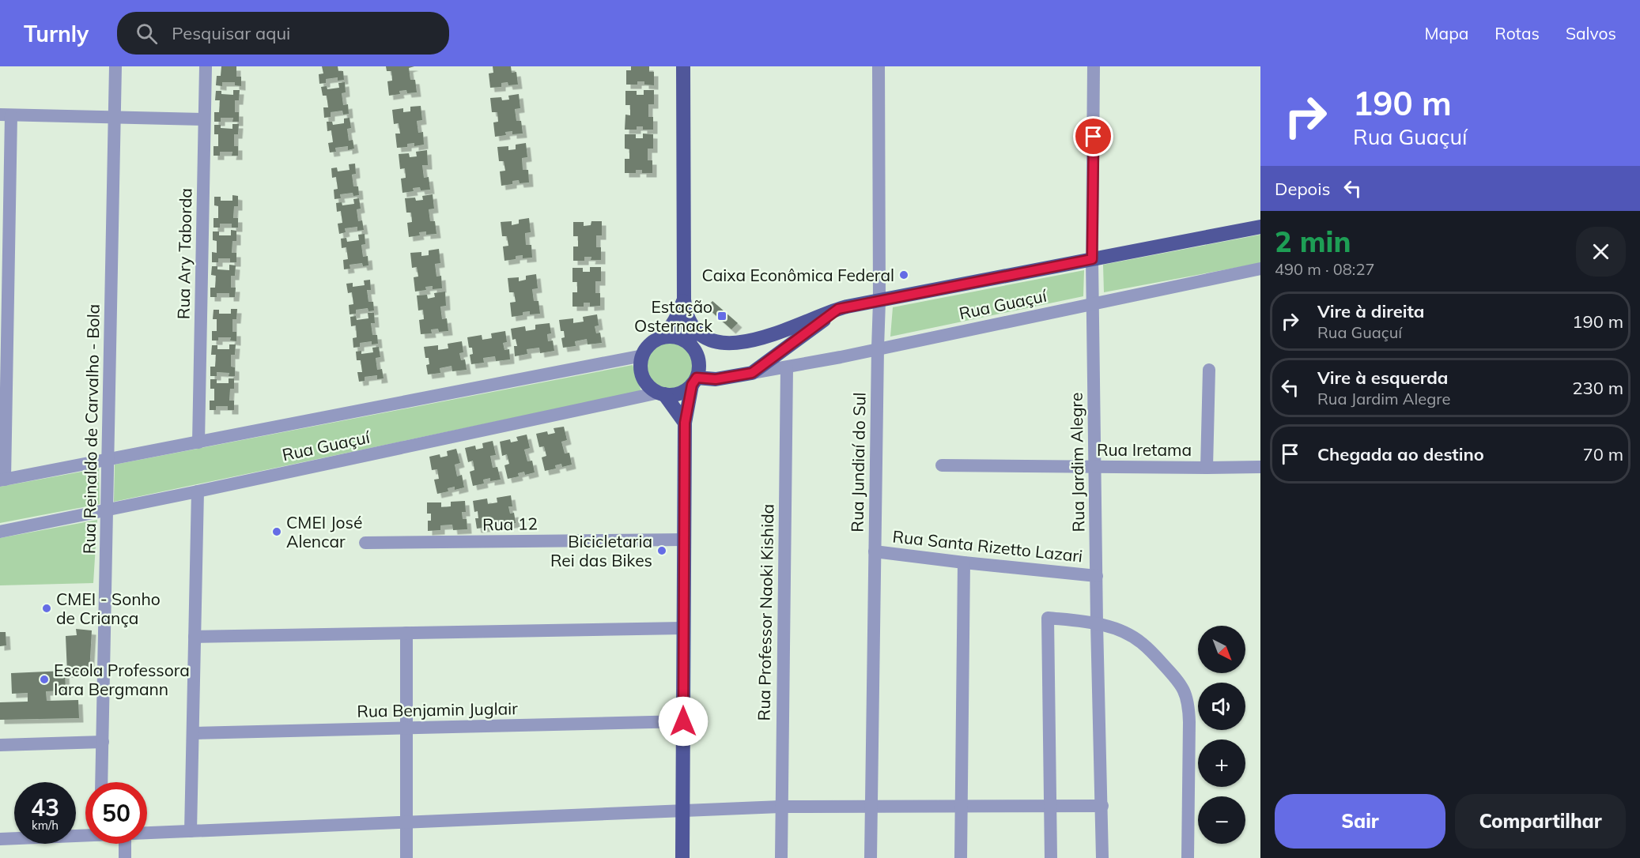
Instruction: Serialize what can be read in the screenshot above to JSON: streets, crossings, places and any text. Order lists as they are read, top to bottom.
{
  "streets": {
    "main road": ["Rua Guaçuí"],
    "street": [
      "Rua Ary Taborda",
      "Rua Reinaldo de Carvalho - Bola",
      "Rua Iretama",
      "Rua Jundiaí do Sul",
      "Rua Jardim Alegre",
      "Rua 12",
      "Rua Santa Rizetto Lazari",
      "Rua Professor Naoki Kishida",
      "Rua Benjamin Juglair"
    ]
  },
  "crossings": [
    ["Rua Ary Taborda", "Rua Guaçuí"],
    ["Rua Guaçuí", "Rua Reinaldo de Carvalho - Bola"],
    ["Rua Guaçuí", "Rua Jundiaí do Sul"],
    ["Rua Guaçuí", "Rua Jardim Alegre"],
    ["Rua Guaçuí", "Rua Professor Naoki Kishida"],
    ["Rua Iretama", "Rua Jardim Alegre"],
    ["Rua Jundiaí do Sul", "Rua Santa Rizetto Lazari"],
    ["Rua Jardim Alegre", "Rua Santa Rizetto Lazari"]
  ],
  "places": {
    "other": [
      "Caixa Econômica Federal",
      "CMEI José Alencar",
      "Bicicletaria Rei das Bikes",
      "CMEI - Sonho de Criança",
      "Escola Professora Iara Bergmann"
    ],
    "transit": ["Estação Osternack"]
  },
  "north": "bottom right",
  "page": {
    "header": "Turnly",
    "search": "Pesquisar aqui",
    "nav": ["Mapa", "Rotas", "Salvos"],
    "turn": ["190 m", "Rua Guaçuí"],
    "then": "Depois",
    "heading": ["2 min", "490 m · 08:27"],
    "list": [
      {
        "name": "Vire à direita",
        "note": "Rua Guaçuí",
        "value": "190 m"
      },
      {
        "name": "Vire à esquerda",
        "note": "Rua Jardim Alegre",
        "value": "230 m"
      },
      {
        "name": "Chegada ao destino",
        "value": "70 m"
      }
    ],
    "map_buttons": ["+", "−"],
    "speed": "43 km/h",
    "limit": "50",
    "buttons": ["Sair", "Compartilhar"]
  }
}
